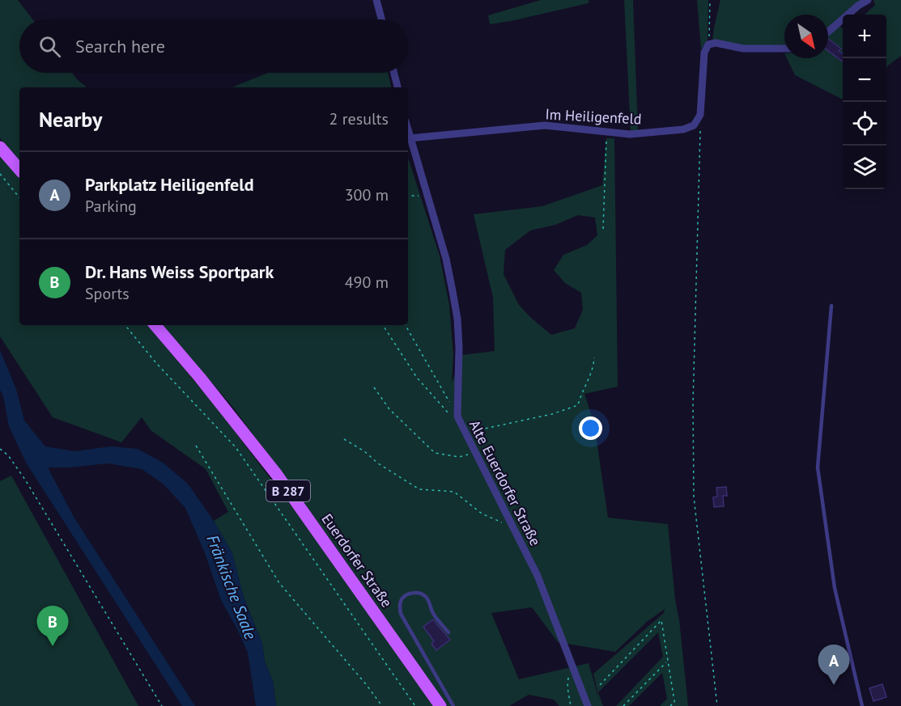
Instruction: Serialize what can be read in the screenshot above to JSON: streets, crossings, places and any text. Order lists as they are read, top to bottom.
{
  "streets": {
    "main road": ["B 287", "Euerdorfer Straße"],
    "street": ["Im Heiligenfeld", "Alte Euerdorfer Straße"]
  },
  "crossings": [
    ["Im Heiligenfeld", "Alte Euerdorfer Straße"]
  ],
  "water": ["Fränkische Saale"],
  "north": "bottom right",
  "page": {
    "map_buttons": ["+", "−"],
    "search": "Search here",
    "heading": ["Nearby", "2 results"],
    "list": [
      {
        "mark": "A",
        "name": "Parkplatz Heiligenfeld",
        "note": "Parking",
        "value": "300 m"
      },
      {
        "mark": "B",
        "name": "Dr. Hans Weiss Sportpark",
        "note": "Sports",
        "value": "490 m"
      }
    ],
    "pins": ["B", "A"]
  }
}
